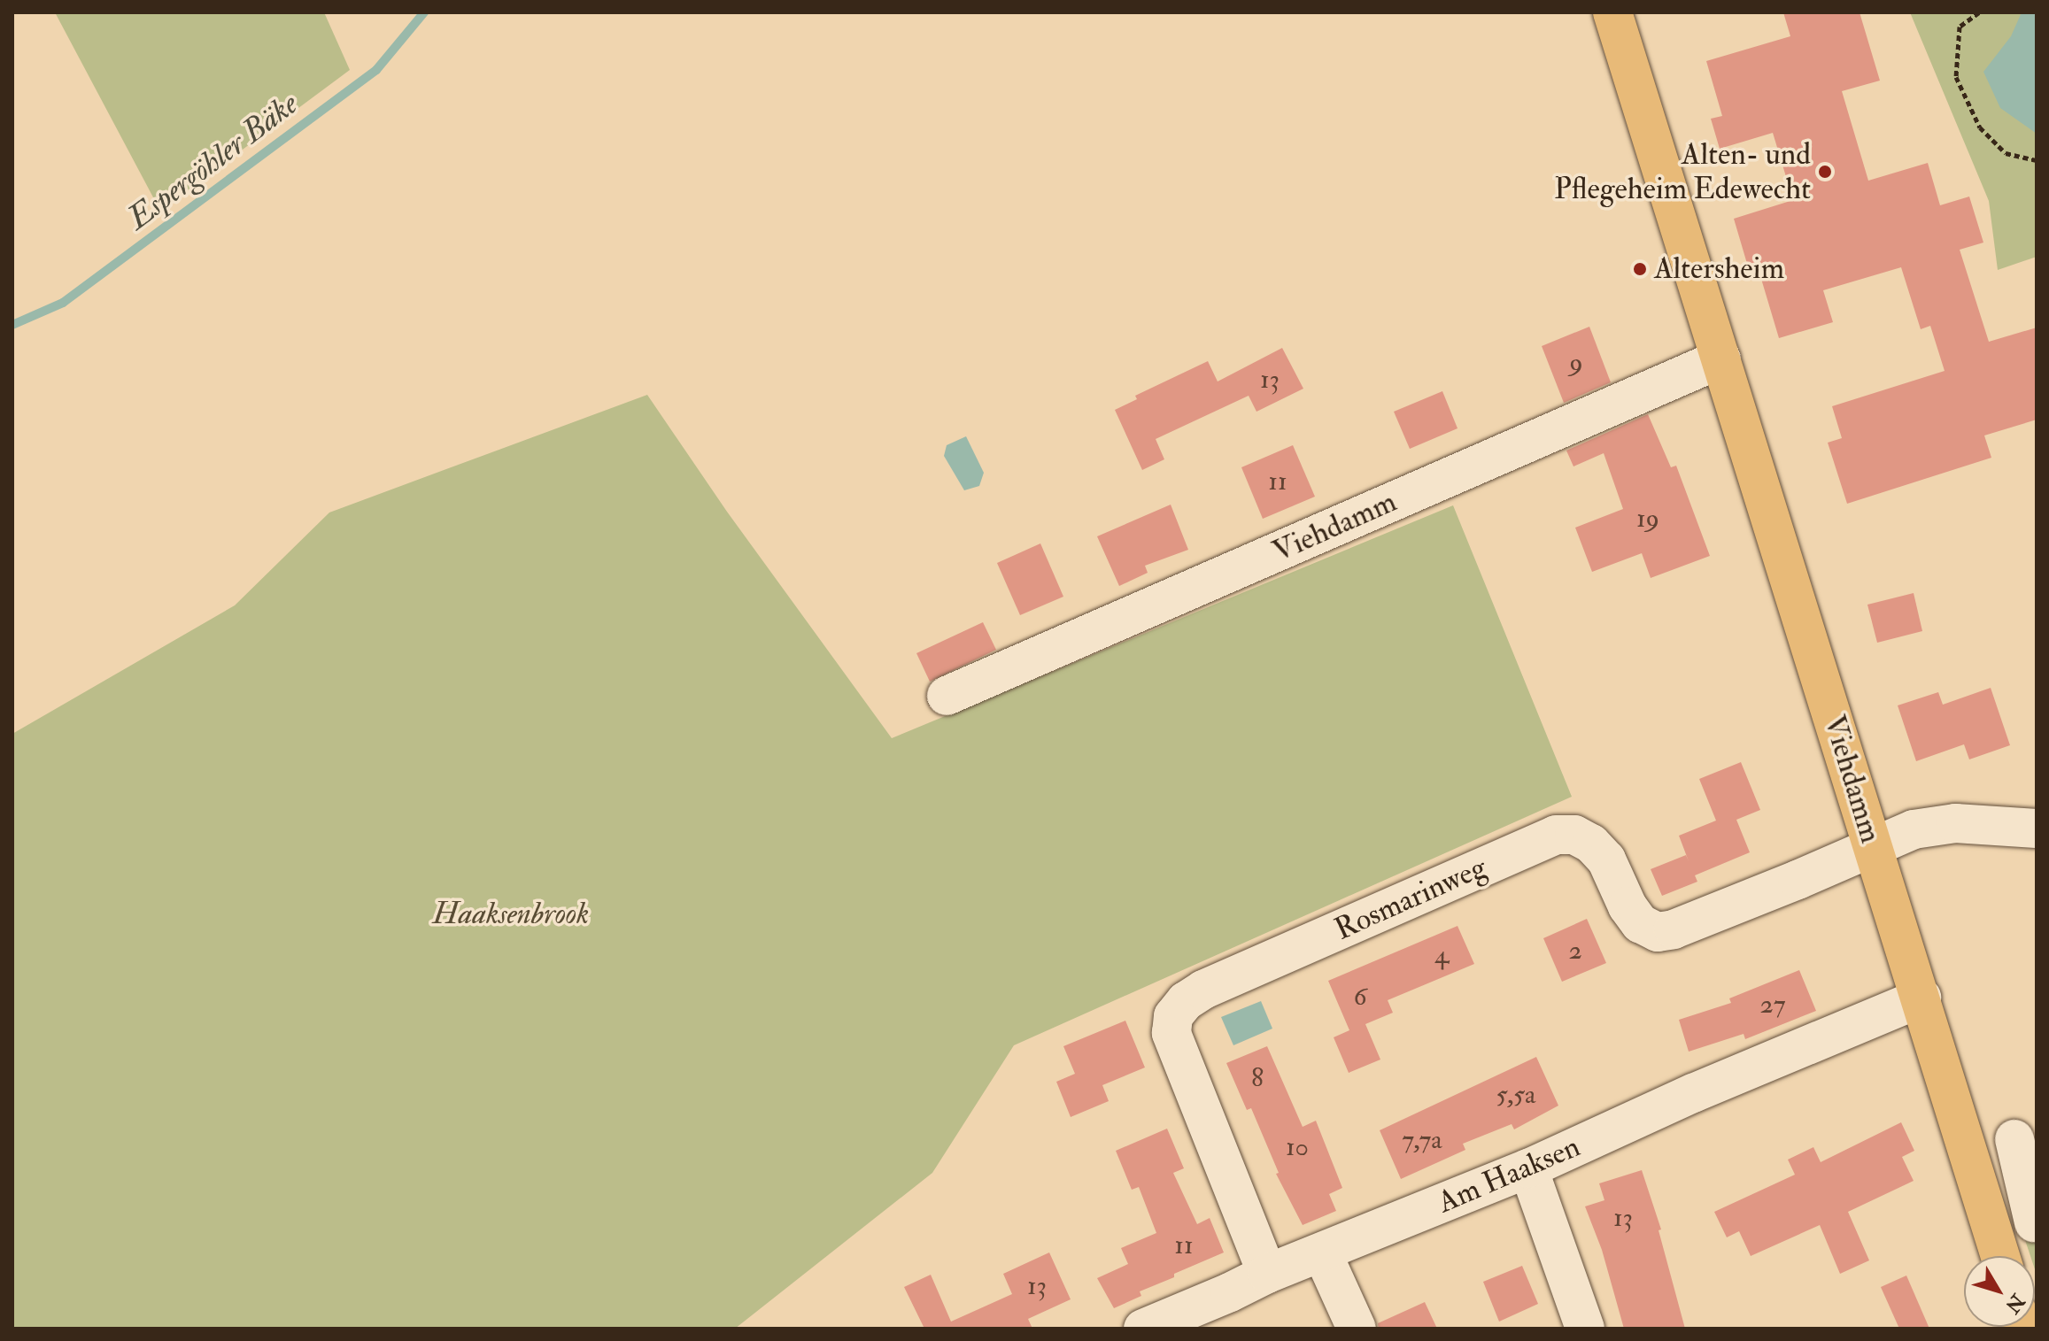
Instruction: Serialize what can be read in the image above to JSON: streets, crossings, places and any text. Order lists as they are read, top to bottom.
{
  "streets": {
    "main road": ["Viehdamm"],
    "street": ["Rosmarinweg", "Am Haaksen"]
  },
  "crossings": [
    ["Viehdamm", "Rosmarinweg"],
    ["Viehdamm", "Am Haaksen"],
    ["Rosmarinweg", "Am Haaksen"]
  ],
  "water": ["Espergöhler Bäke"],
  "parks": ["Haaksenbrook"],
  "places": ["Alten- und Pflegeheim Edewecht", "Altersheim"],
  "house_numbers": [
    "9",
    "13",
    "11",
    "19",
    "2",
    "4",
    "6",
    "27",
    "8",
    "5,5a",
    "7,7a",
    "10",
    "13",
    "11",
    "13"
  ],
  "north": "bottom right"
}
